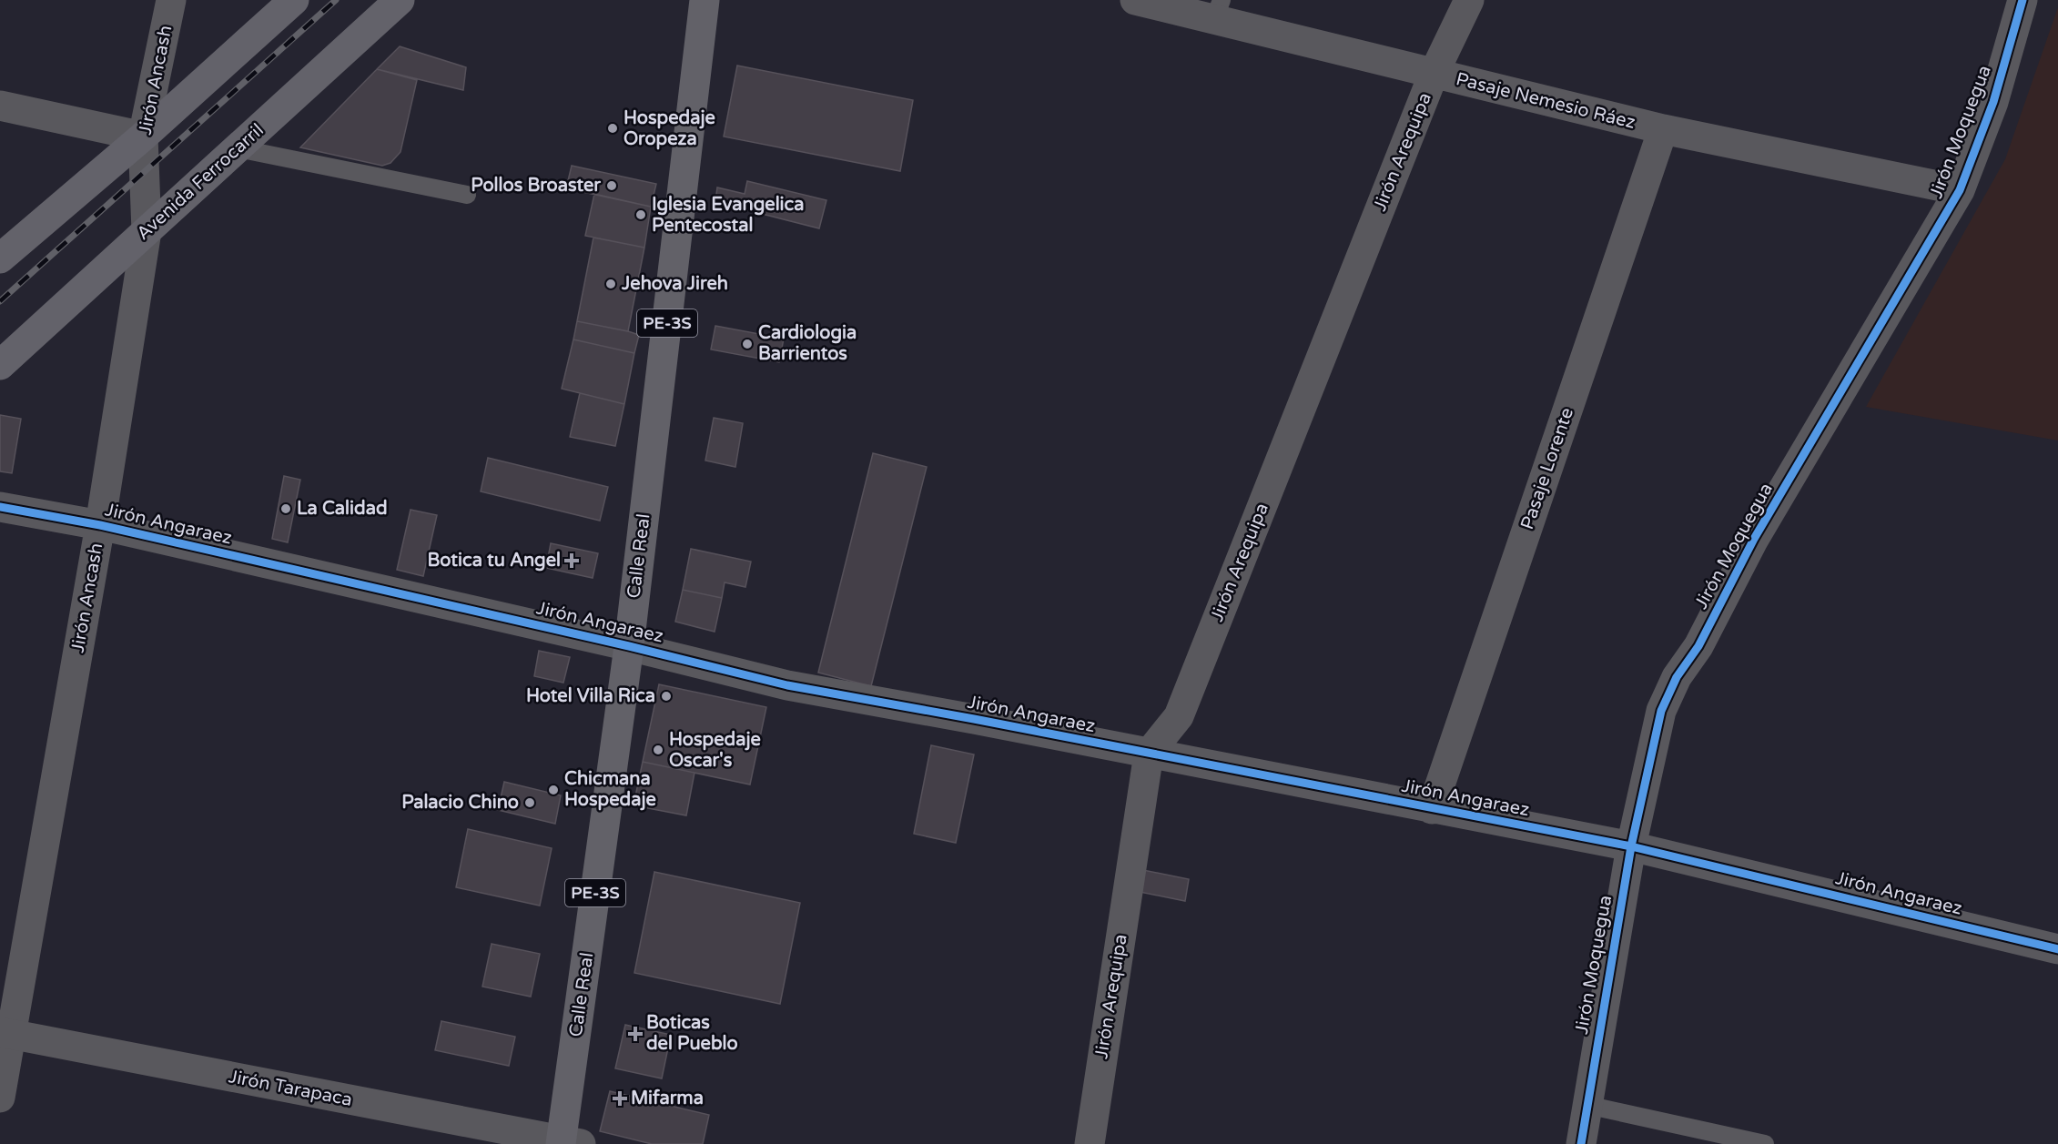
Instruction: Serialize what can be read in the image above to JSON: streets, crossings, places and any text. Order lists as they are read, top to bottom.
{
  "streets": {
    "highway": ["PE-3S", "Calle Real"],
    "main road": ["Avenida Ferrocarril"],
    "street": [
      "Jirón Ancash",
      "Pasaje Nemesio Ráez",
      "Jirón Moquegua",
      "Jirón Arequipa",
      "Pasaje Lorente",
      "Jirón Angaraez",
      "Jirón Tarapaca"
    ]
  },
  "crossings": [
    ["Jirón Ancash", "Avenida Ferrocarril"],
    ["Jirón Ancash", "Jirón Angaraez"],
    ["Jirón Ancash", "Jirón Tarapaca"],
    ["Pasaje Nemesio Ráez", "Jirón Moquegua"],
    ["Pasaje Nemesio Ráez", "Jirón Arequipa"],
    ["Pasaje Nemesio Ráez", "Pasaje Lorente"],
    ["Jirón Moquegua", "Jirón Angaraez"],
    ["Jirón Arequipa", "Jirón Angaraez"],
    ["Pasaje Lorente", "Jirón Angaraez"],
    ["Jirón Angaraez", "Calle Real"],
    ["Calle Real", "Jirón Tarapaca"]
  ],
  "places": {
    "other": [
      "Hospedaje Oropeza",
      "Pollos Broaster",
      "Iglesia Evangelica Pentecostal",
      "Jehova Jireh",
      "Cardiologia Barrientos",
      "La Calidad",
      "Hotel Villa Rica",
      "Hospedaje Oscar's",
      "Chicmana Hospedaje",
      "Palacio Chino"
    ],
    "health": ["Botica tu Angel", "Boticas del Pueblo", "Mifarma"]
  }
}
